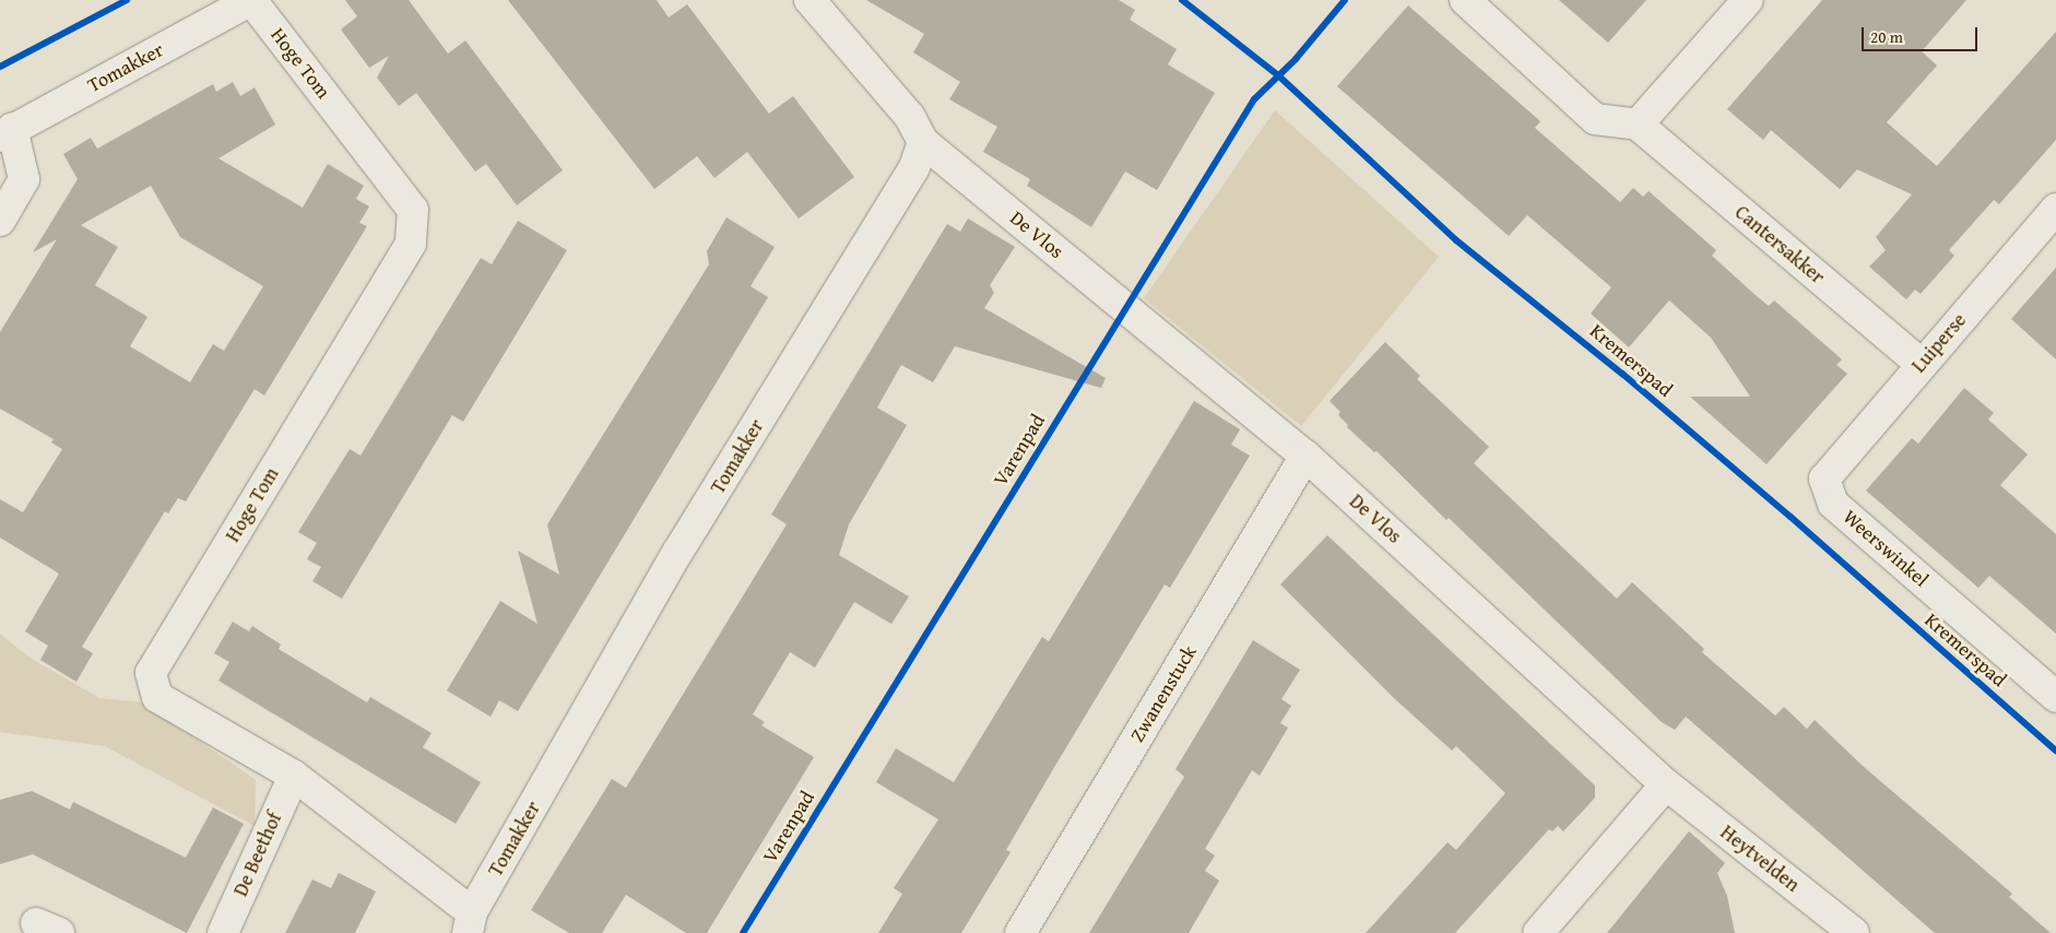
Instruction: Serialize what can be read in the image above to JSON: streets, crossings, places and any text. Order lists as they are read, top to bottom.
{
  "streets": {
    "street": [
      "Hoge Tom",
      "Tomakker",
      "De Vlos",
      "Cantersakker",
      "Luiperse",
      "Weerswinkel",
      "Zwanenstuck",
      "De Beethof",
      "Heytvelden"
    ],
    "cycle path": ["Kremerspad", "Varenpad"]
  },
  "crossings": [
    ["Hoge Tom", "Tomakker"],
    ["Hoge Tom", "De Beethof"],
    ["Tomakker", "De Vlos"],
    ["De Vlos", "Zwanenstuck"],
    ["De Vlos", "Heytvelden"],
    ["Cantersakker", "Luiperse"],
    ["Luiperse", "Weerswinkel"]
  ],
  "scale_bar": "20 m"
}
